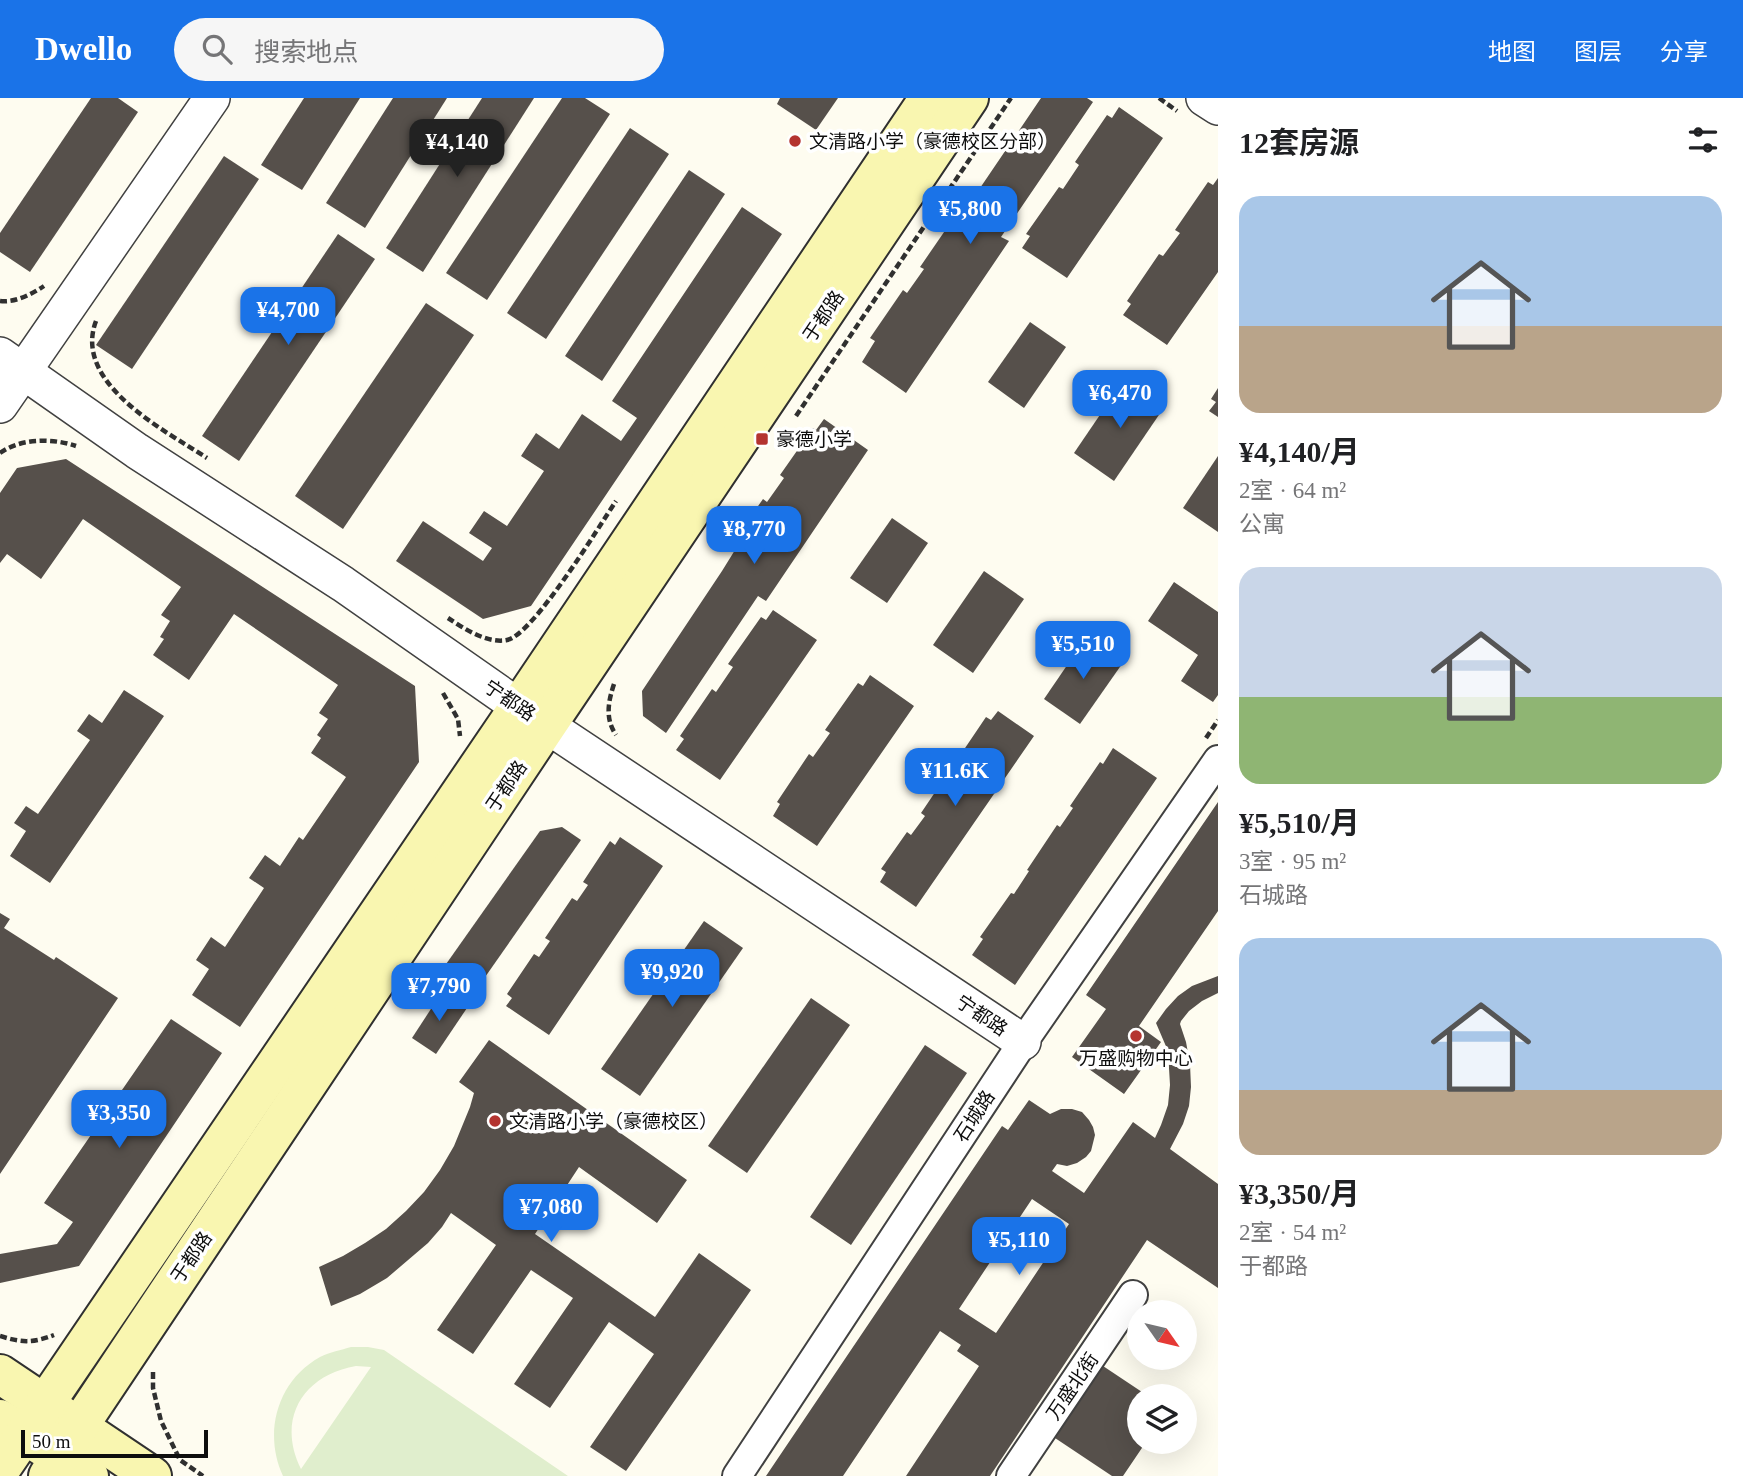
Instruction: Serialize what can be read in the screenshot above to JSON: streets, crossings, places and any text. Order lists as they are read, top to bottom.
{
  "streets": {
    "main road": ["于都路"],
    "street": ["宁都路", "石城路", "万盛北街"]
  },
  "crossings": [
    ["于都路", "宁都路"],
    ["宁都路", "石城路"]
  ],
  "places": {
    "other": ["文清路小学（豪德校区分部）", "万盛购物中心", "文清路小学（豪德校区）"],
    "transit": ["豪德小学"]
  },
  "scale_bar": "50 m",
  "north": "bottom right",
  "page": {
    "header": "Dwello",
    "search": "搜索地点",
    "nav": ["地图", "图层", "分享"],
    "heading": "12套房源",
    "price": [
      "¥4,140",
      "¥5,800",
      "¥4,700",
      "¥6,470",
      "¥8,770",
      "¥5,510",
      "¥11.6K",
      "¥9,920",
      "¥7,790",
      "¥3,350",
      "¥7,080",
      "¥5,110"
    ],
    "list": [
      {
        "name": "¥4,140/月",
        "note": "2室 · 64 m² · 公寓"
      },
      {
        "name": "¥5,510/月",
        "note": "3室 · 95 m² · 石城路"
      },
      {
        "name": "¥3,350/月",
        "note": "2室 · 54 m² · 于都路"
      }
    ],
    "scale": "50 m"
  }
}
